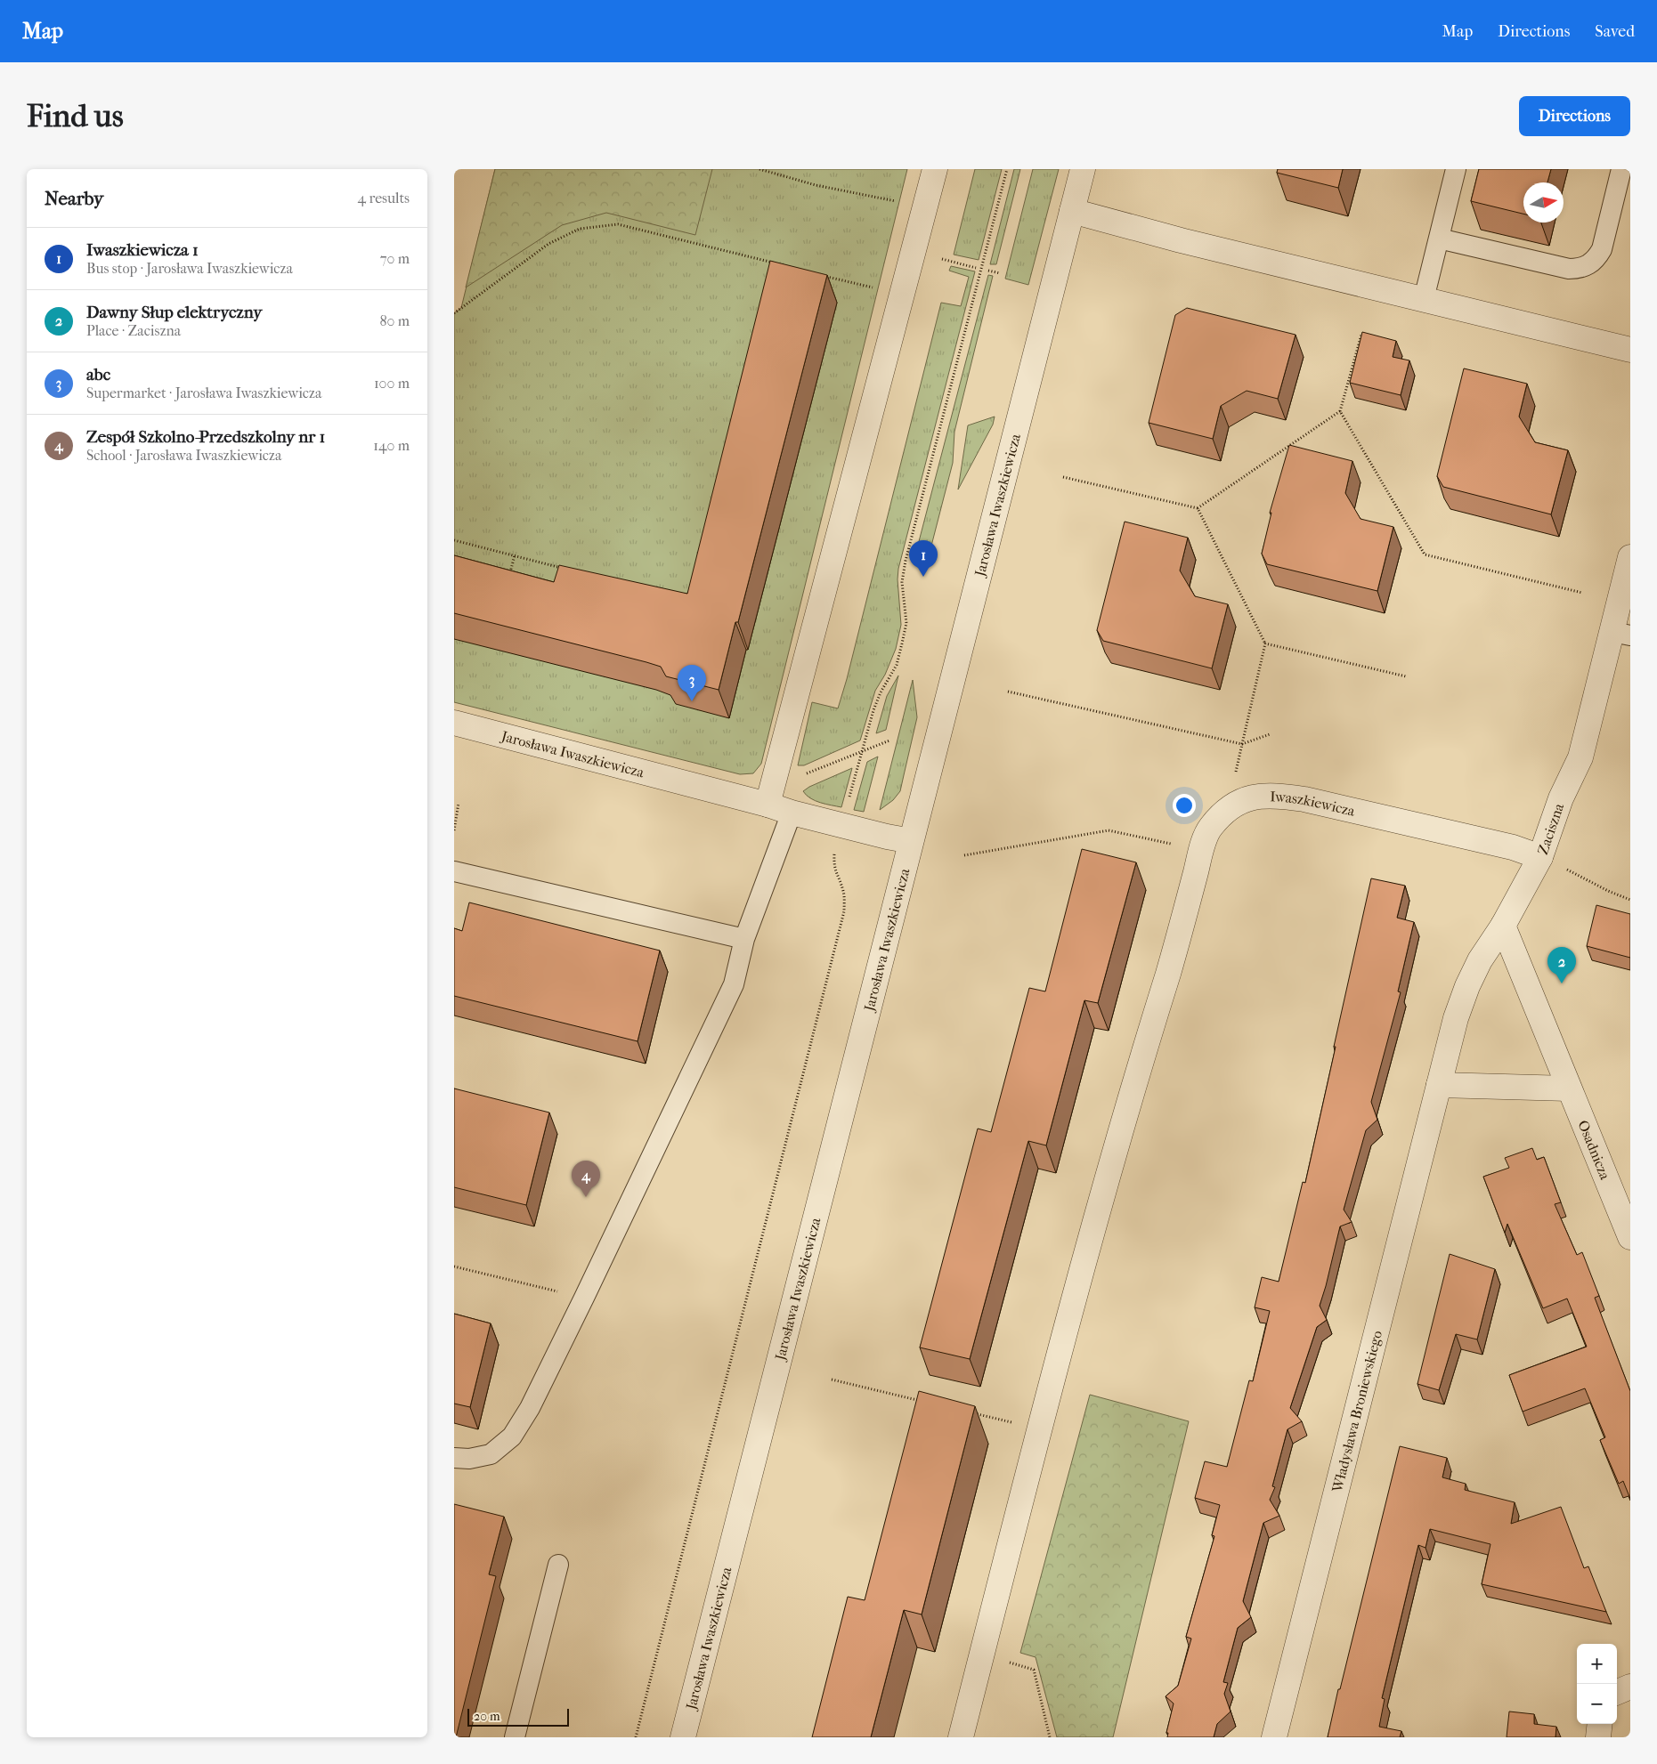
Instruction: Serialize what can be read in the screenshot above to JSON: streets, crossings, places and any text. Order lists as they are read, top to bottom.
{
  "streets": {
    "street": [
      "Jarosława Iwaszkiewicza",
      "Iwaszkiewicza",
      "Zaciszna",
      "Osadnicza",
      "Władysława Broniewskiego"
    ]
  },
  "crossings": [
    ["Iwaszkiewicza", "Zaciszna"],
    ["Zaciszna", "Władysława Broniewskiego"]
  ],
  "scale_bar": "20 m",
  "north": "right",
  "page": {
    "header": "Map",
    "nav": ["Map", "Directions", "Saved"],
    "buttons": "Directions",
    "title": "Find us",
    "heading": ["Nearby", "4 results"],
    "list": [
      {
        "mark": "1",
        "name": "Iwaszkiewicza 1",
        "note": "Bus stop · Jarosława Iwaszkiewicza",
        "value": "70 m"
      },
      {
        "mark": "2",
        "name": "Dawny Słup elektryczny",
        "note": "Place · Zaciszna",
        "value": "80 m"
      },
      {
        "mark": "3",
        "name": "abc",
        "note": "Supermarket · Jarosława Iwaszkiewicza",
        "value": "100 m"
      },
      {
        "mark": "4",
        "name": "Zespół Szkolno-Przedszkolny nr 1",
        "note": "School · Jarosława Iwaszkiewicza",
        "value": "140 m"
      }
    ],
    "pins": [
      "1",
      "3",
      "2",
      "4"
    ],
    "map_buttons": ["+", "−"],
    "scale": "20 m"
  }
}
